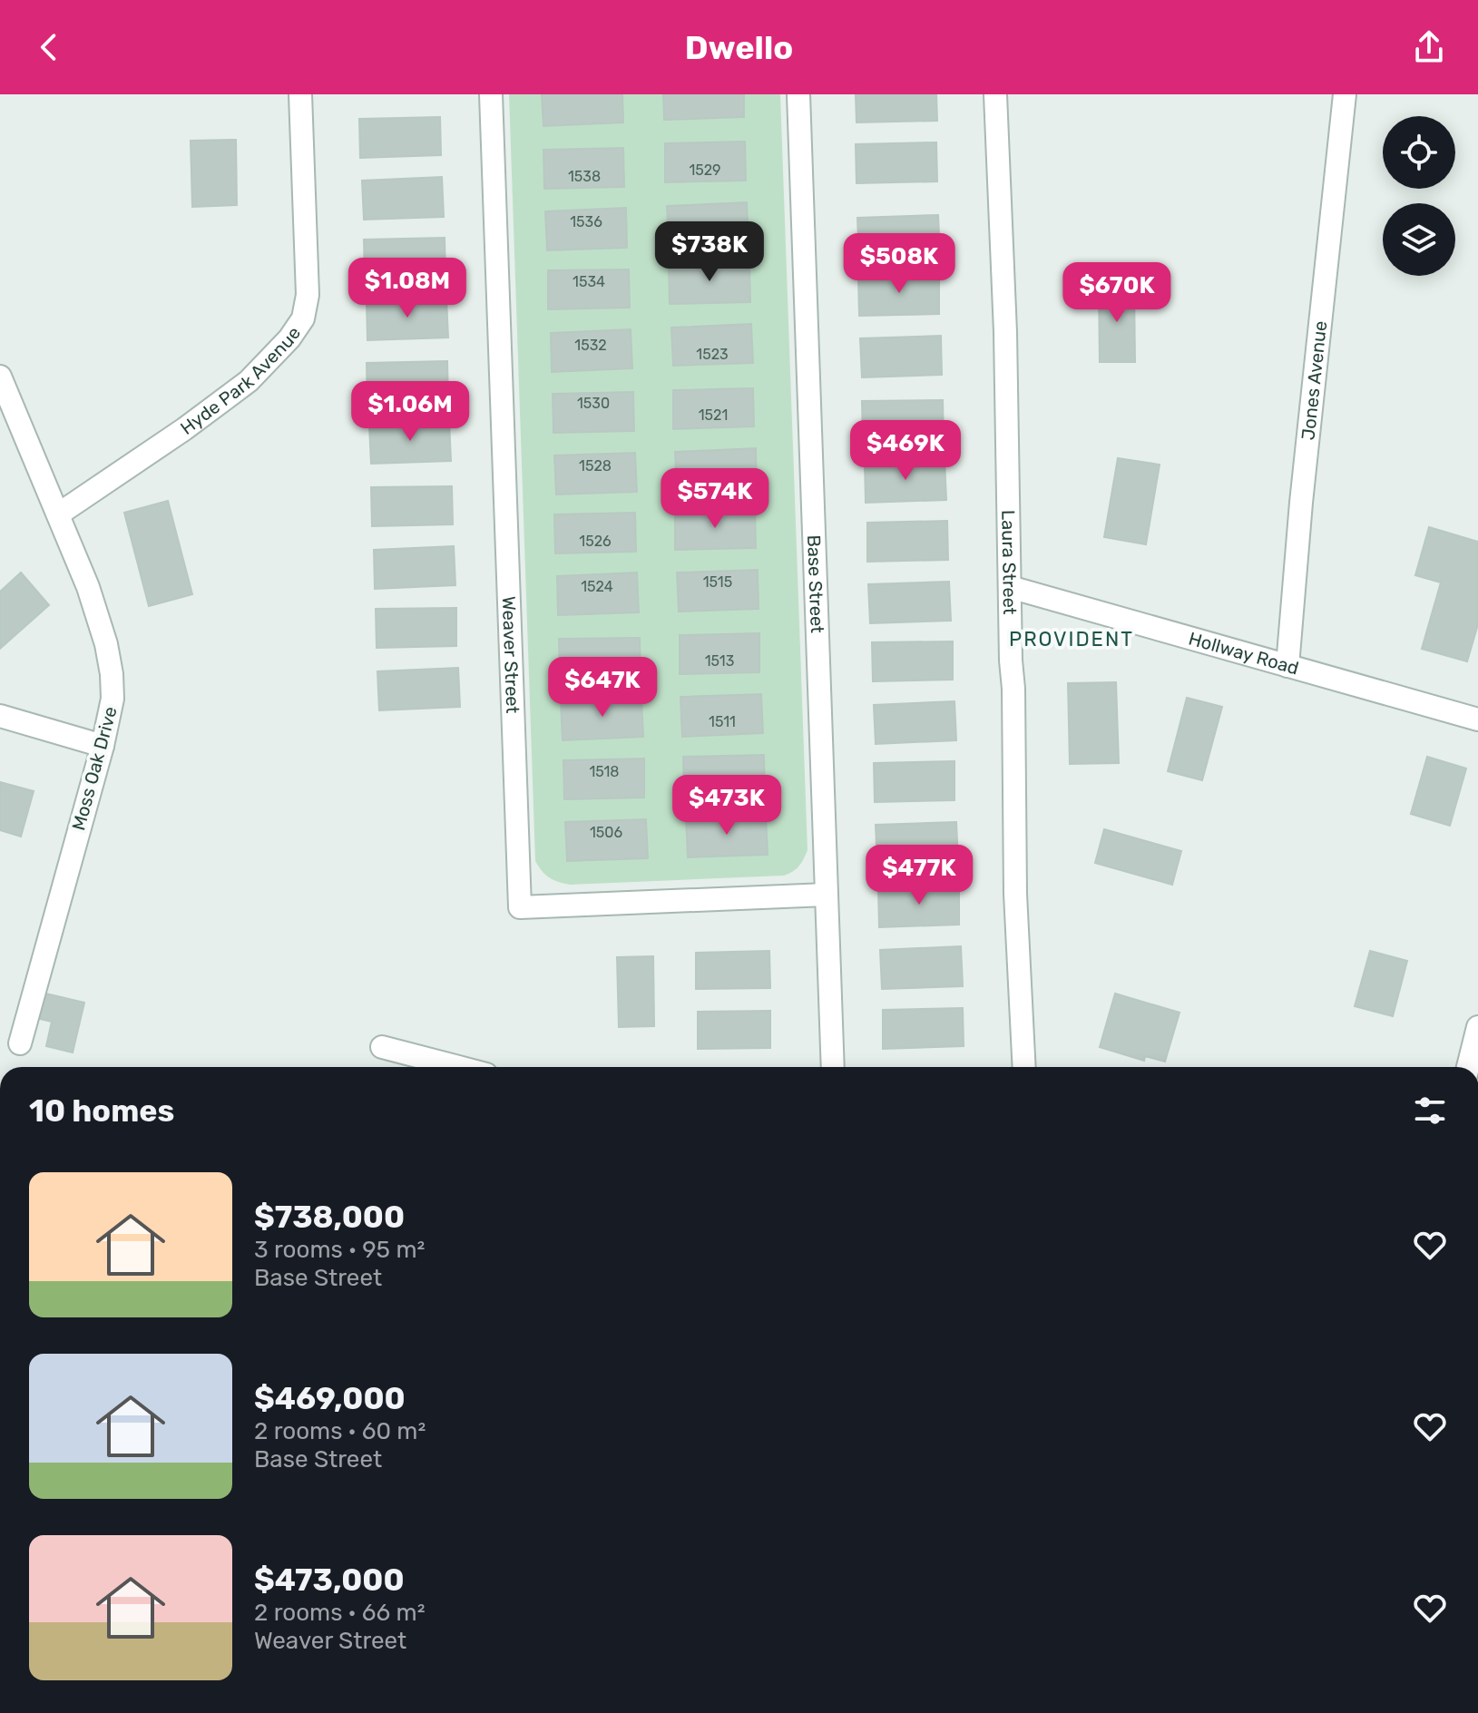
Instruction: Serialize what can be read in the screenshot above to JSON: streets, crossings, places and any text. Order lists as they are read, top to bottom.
{
  "streets": {
    "street": [
      "Hyde Park Avenue",
      "Jones Avenue",
      "Laura Street",
      "Base Street",
      "Hollway Road",
      "Weaver Street",
      "Moss Oak Drive"
    ]
  },
  "crossings": [
    ["Hyde Park Avenue", "Moss Oak Drive"],
    ["Jones Avenue", "Hollway Road"],
    ["Laura Street", "Hollway Road"],
    ["Base Street", "Weaver Street"]
  ],
  "districts": ["PROVIDENT"],
  "house_numbers": [
    "1529",
    "1538",
    "1536",
    "1534",
    "1532",
    "1523",
    "1530",
    "1521",
    "1528",
    "1526",
    "1515",
    "1524",
    "1513",
    "1511",
    "1518",
    "1506"
  ],
  "page": {
    "header": "Dwello",
    "price": [
      "$738K",
      "$508K",
      "$1.08M",
      "$670K",
      "$1.06M",
      "$469K",
      "$574K",
      "$647K",
      "$473K",
      "$477K"
    ],
    "heading": "10 homes",
    "list": [
      {
        "name": "$738,000",
        "note": "3 rooms · 95 m² · Base Street"
      },
      {
        "name": "$469,000",
        "note": "2 rooms · 60 m² · Base Street"
      },
      {
        "name": "$473,000",
        "note": "2 rooms · 66 m² · Weaver Street"
      }
    ]
  }
}
